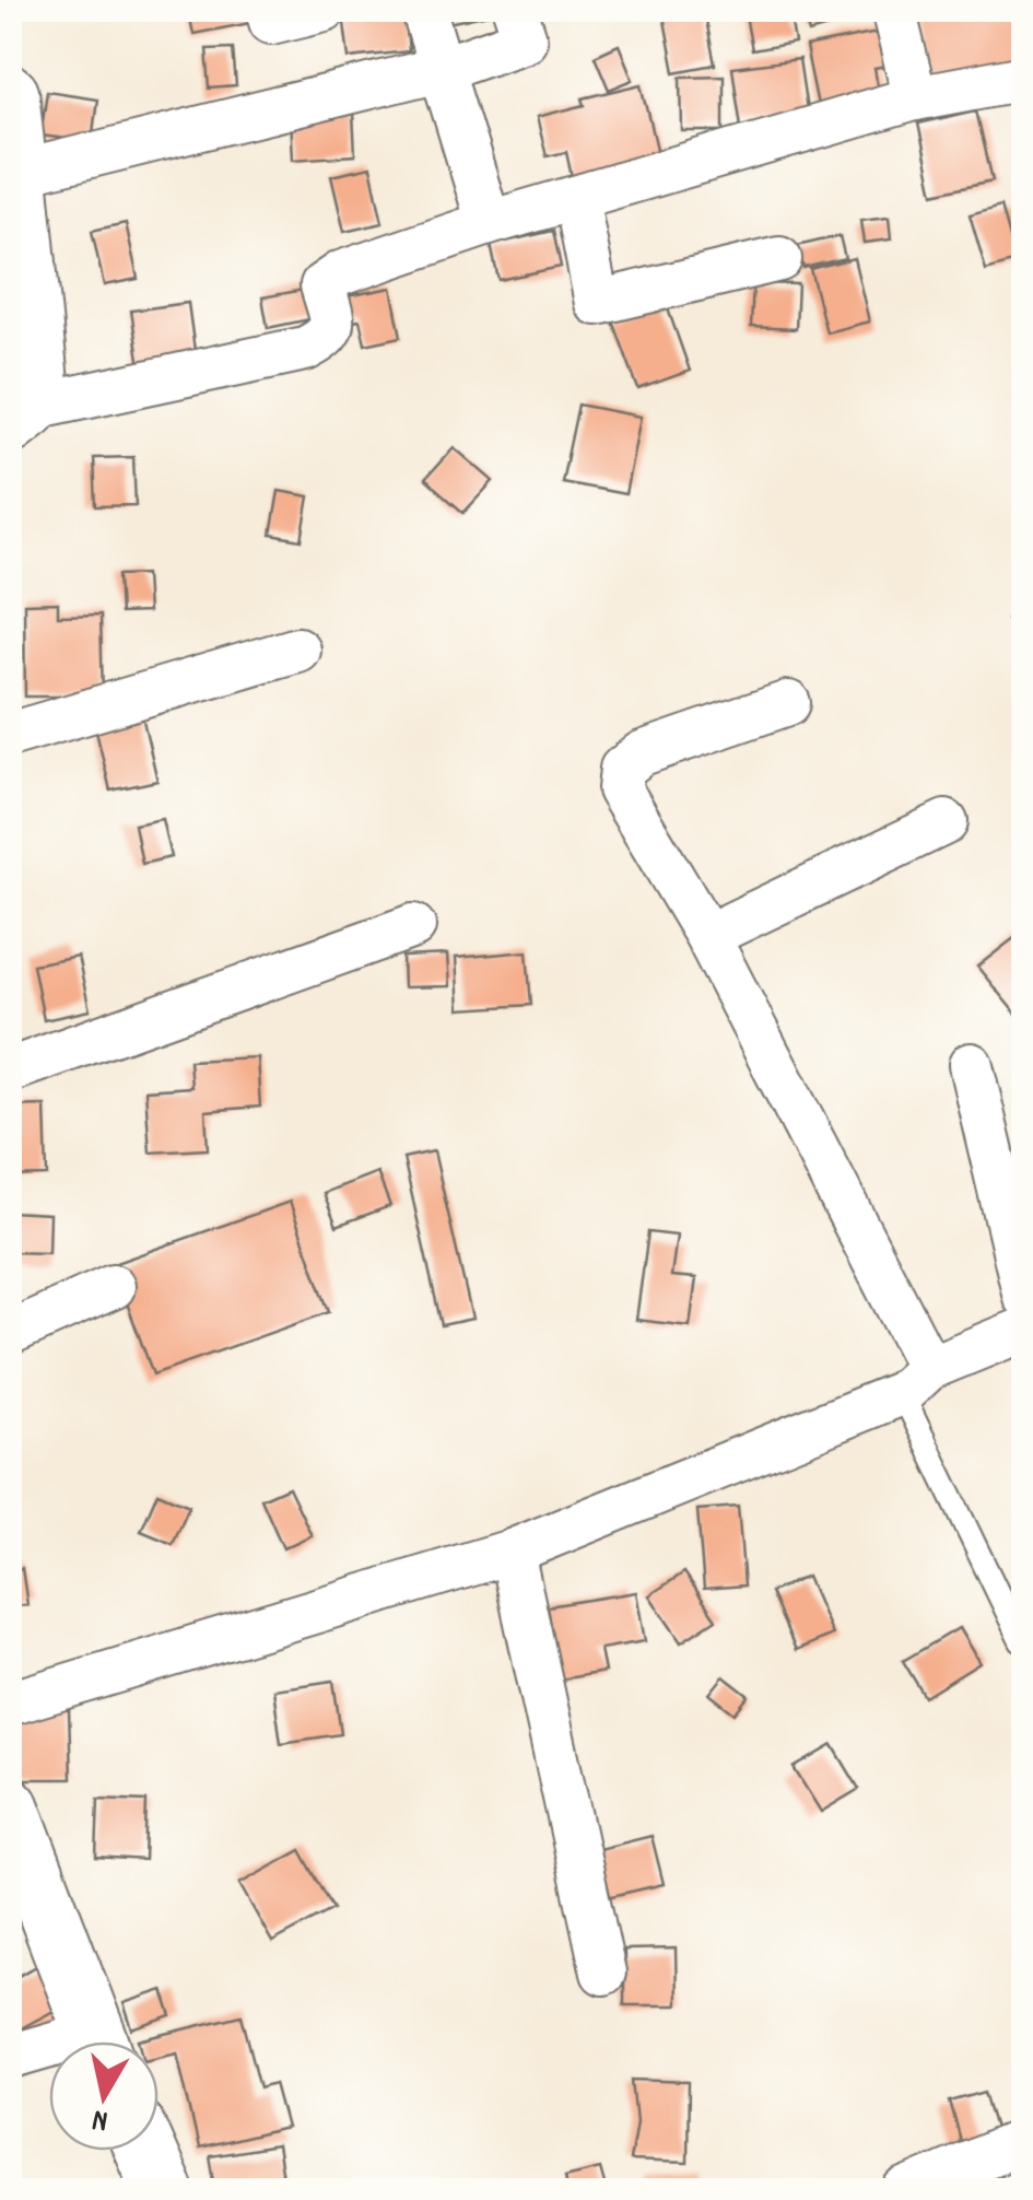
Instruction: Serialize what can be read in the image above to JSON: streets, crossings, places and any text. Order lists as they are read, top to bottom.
{
  "north": "bottom"
}
